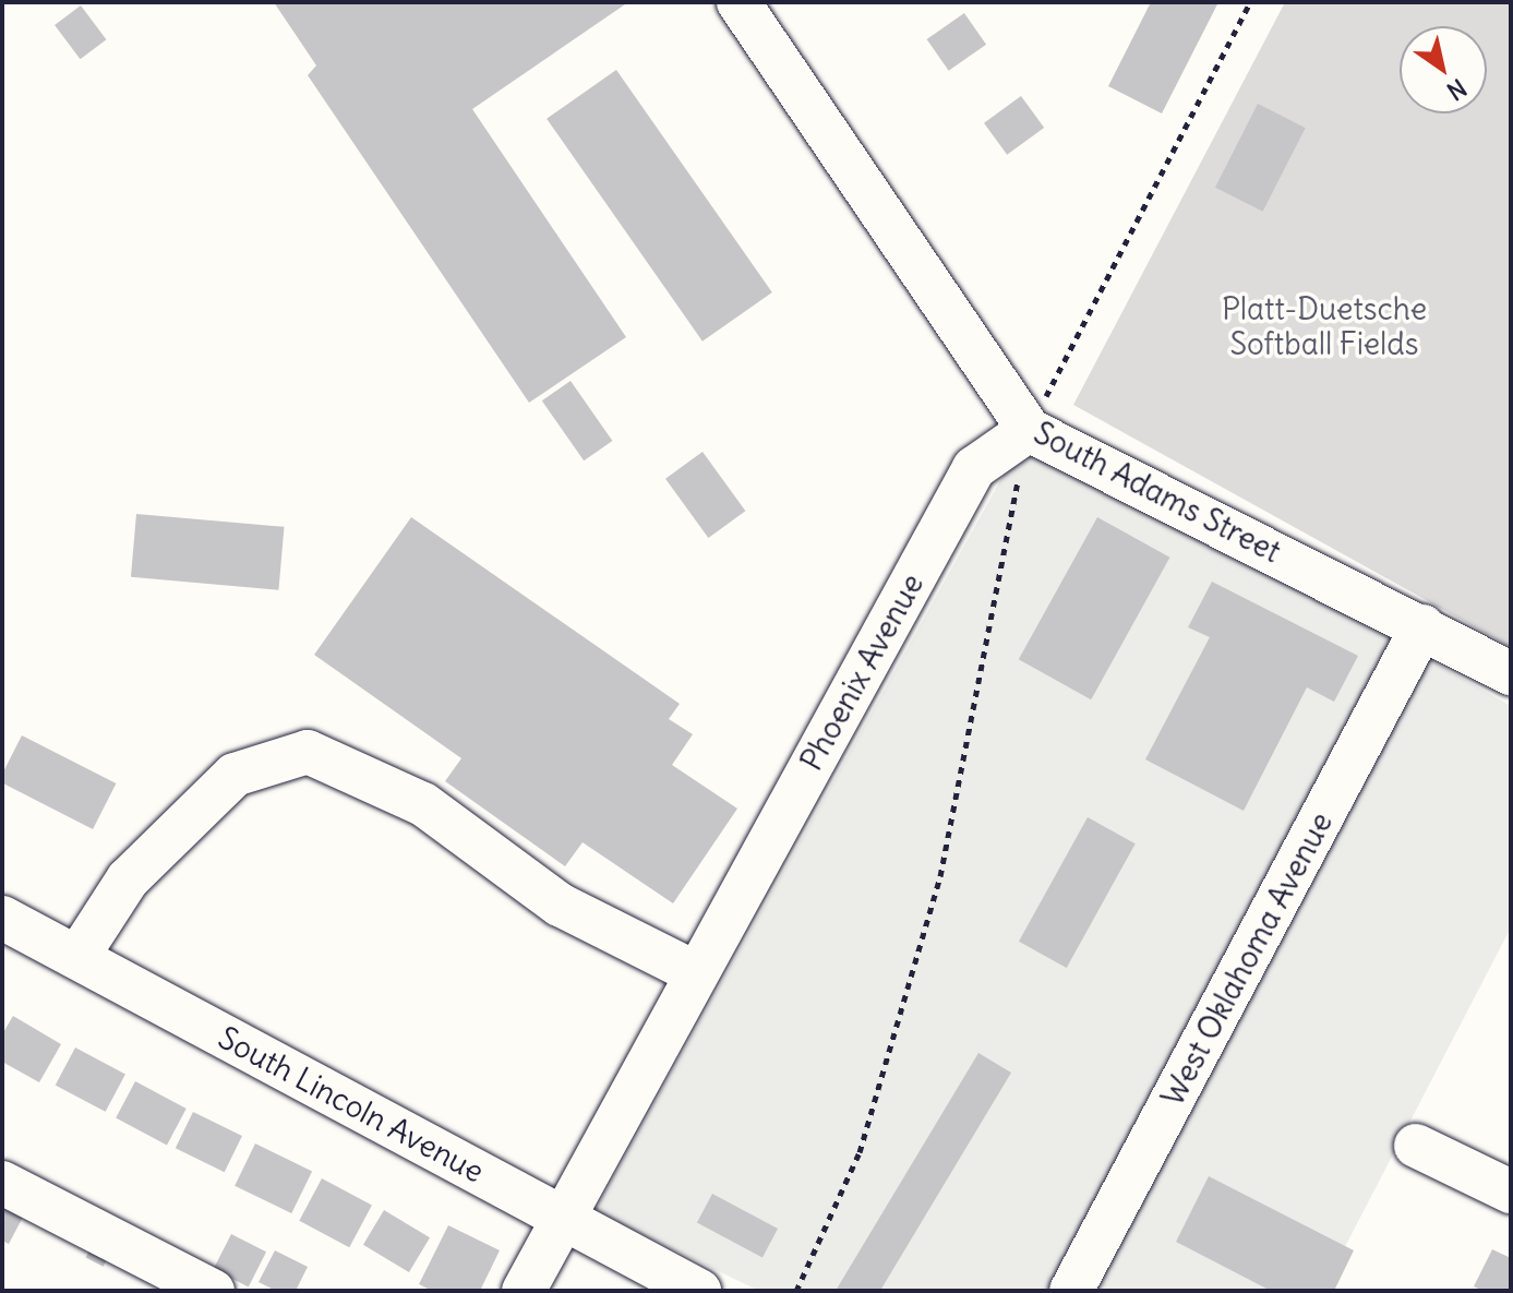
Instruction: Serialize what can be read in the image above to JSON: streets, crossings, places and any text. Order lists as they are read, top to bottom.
{
  "streets": {
    "street": [
      "South Adams Street",
      "Phoenix Avenue",
      "West Oklahoma Avenue",
      "South Lincoln Avenue"
    ]
  },
  "crossings": [
    ["South Adams Street", "Phoenix Avenue"],
    ["South Adams Street", "West Oklahoma Avenue"],
    ["Phoenix Avenue", "South Lincoln Avenue"]
  ],
  "parks": ["Platt-Duetsche Softball Fields"],
  "north": "bottom right"
}
